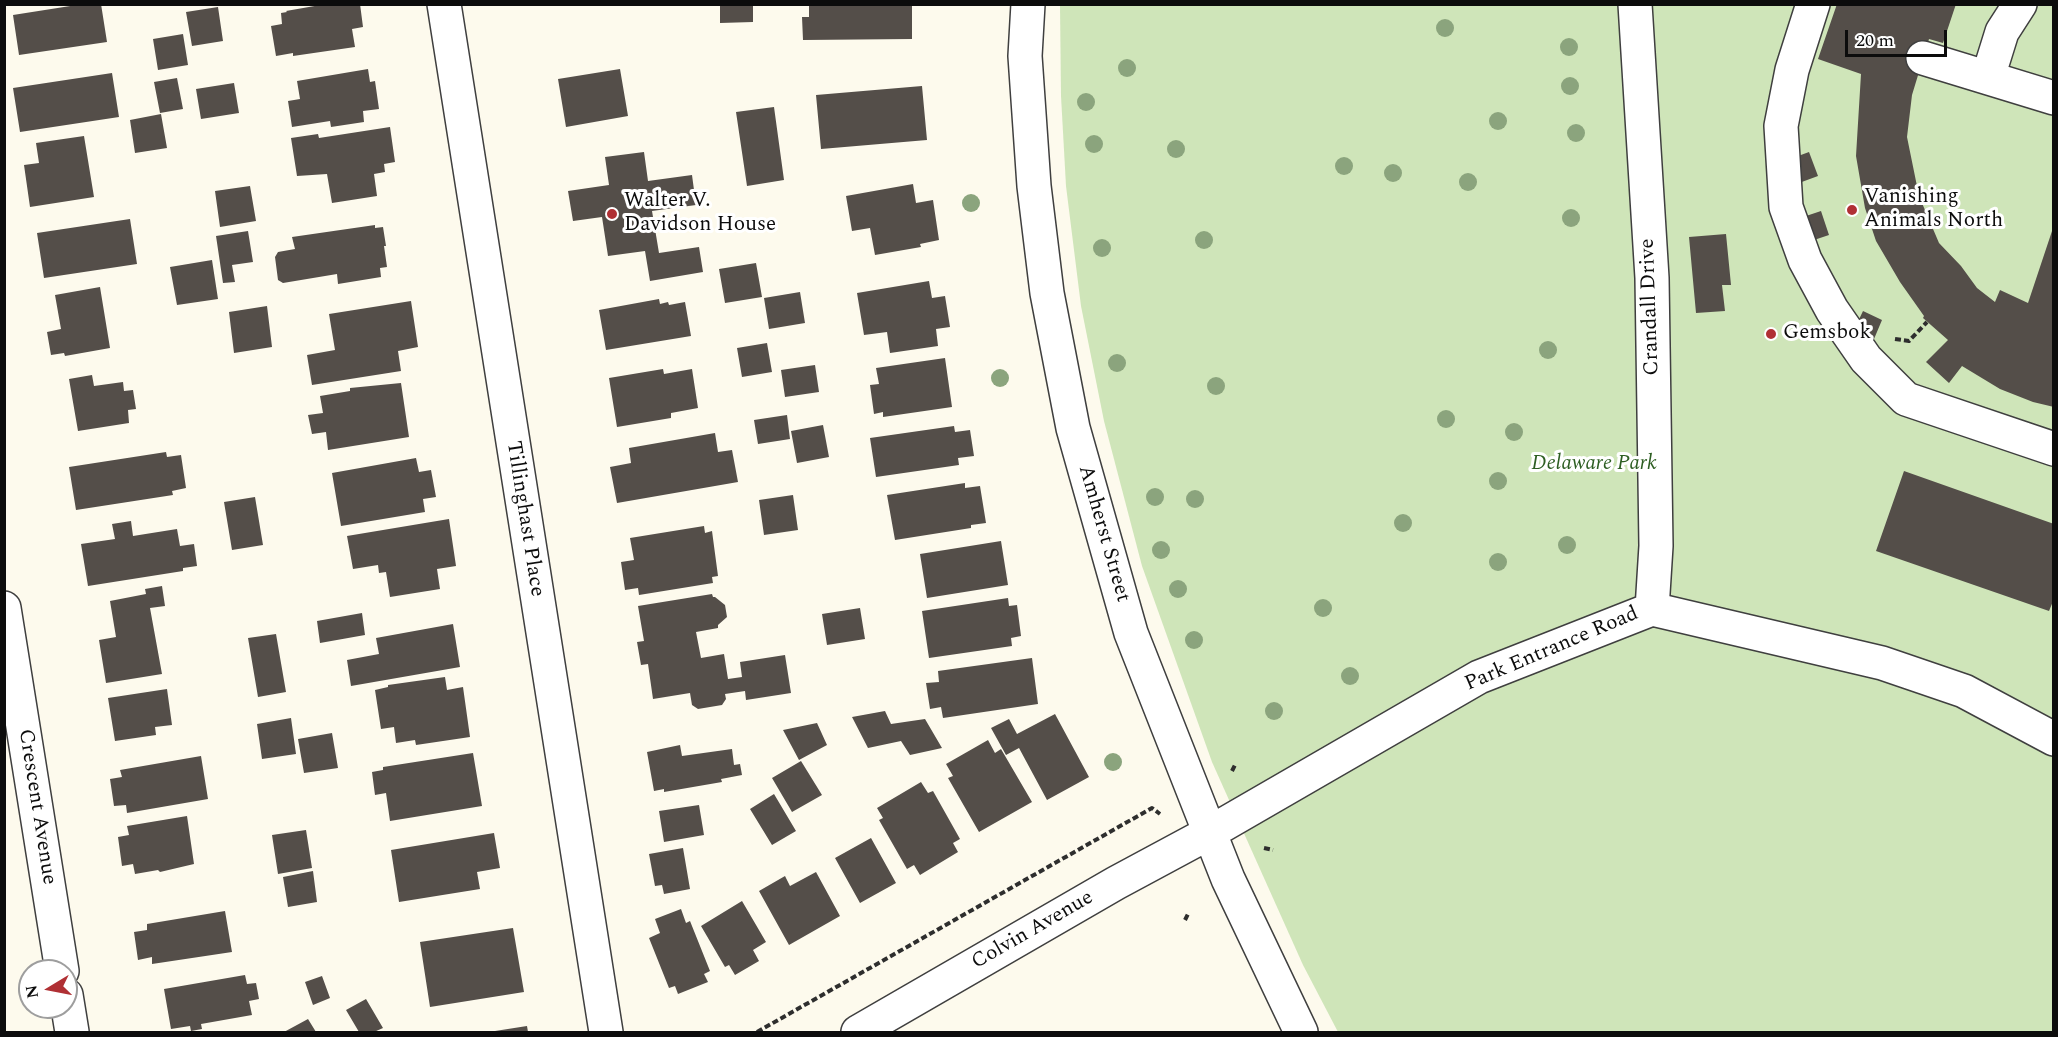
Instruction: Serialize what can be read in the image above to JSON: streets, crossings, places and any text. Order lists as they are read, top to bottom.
{
  "streets": {
    "street": [
      "Crandall Drive",
      "Tillinghast Place",
      "Amherst Street",
      "Park Entrance Road",
      "Crescent Avenue",
      "Colvin Avenue"
    ]
  },
  "crossings": [
    ["Crandall Drive", "Park Entrance Road"],
    ["Amherst Street", "Park Entrance Road"],
    ["Amherst Street", "Colvin Avenue"],
    ["Park Entrance Road", "Colvin Avenue"]
  ],
  "parks": ["Delaware Park"],
  "places": ["Vanishing Animals North", "Walter V. Davidson House", "Gemsbok"],
  "scale_bar": "20 m",
  "north": "left"
}
